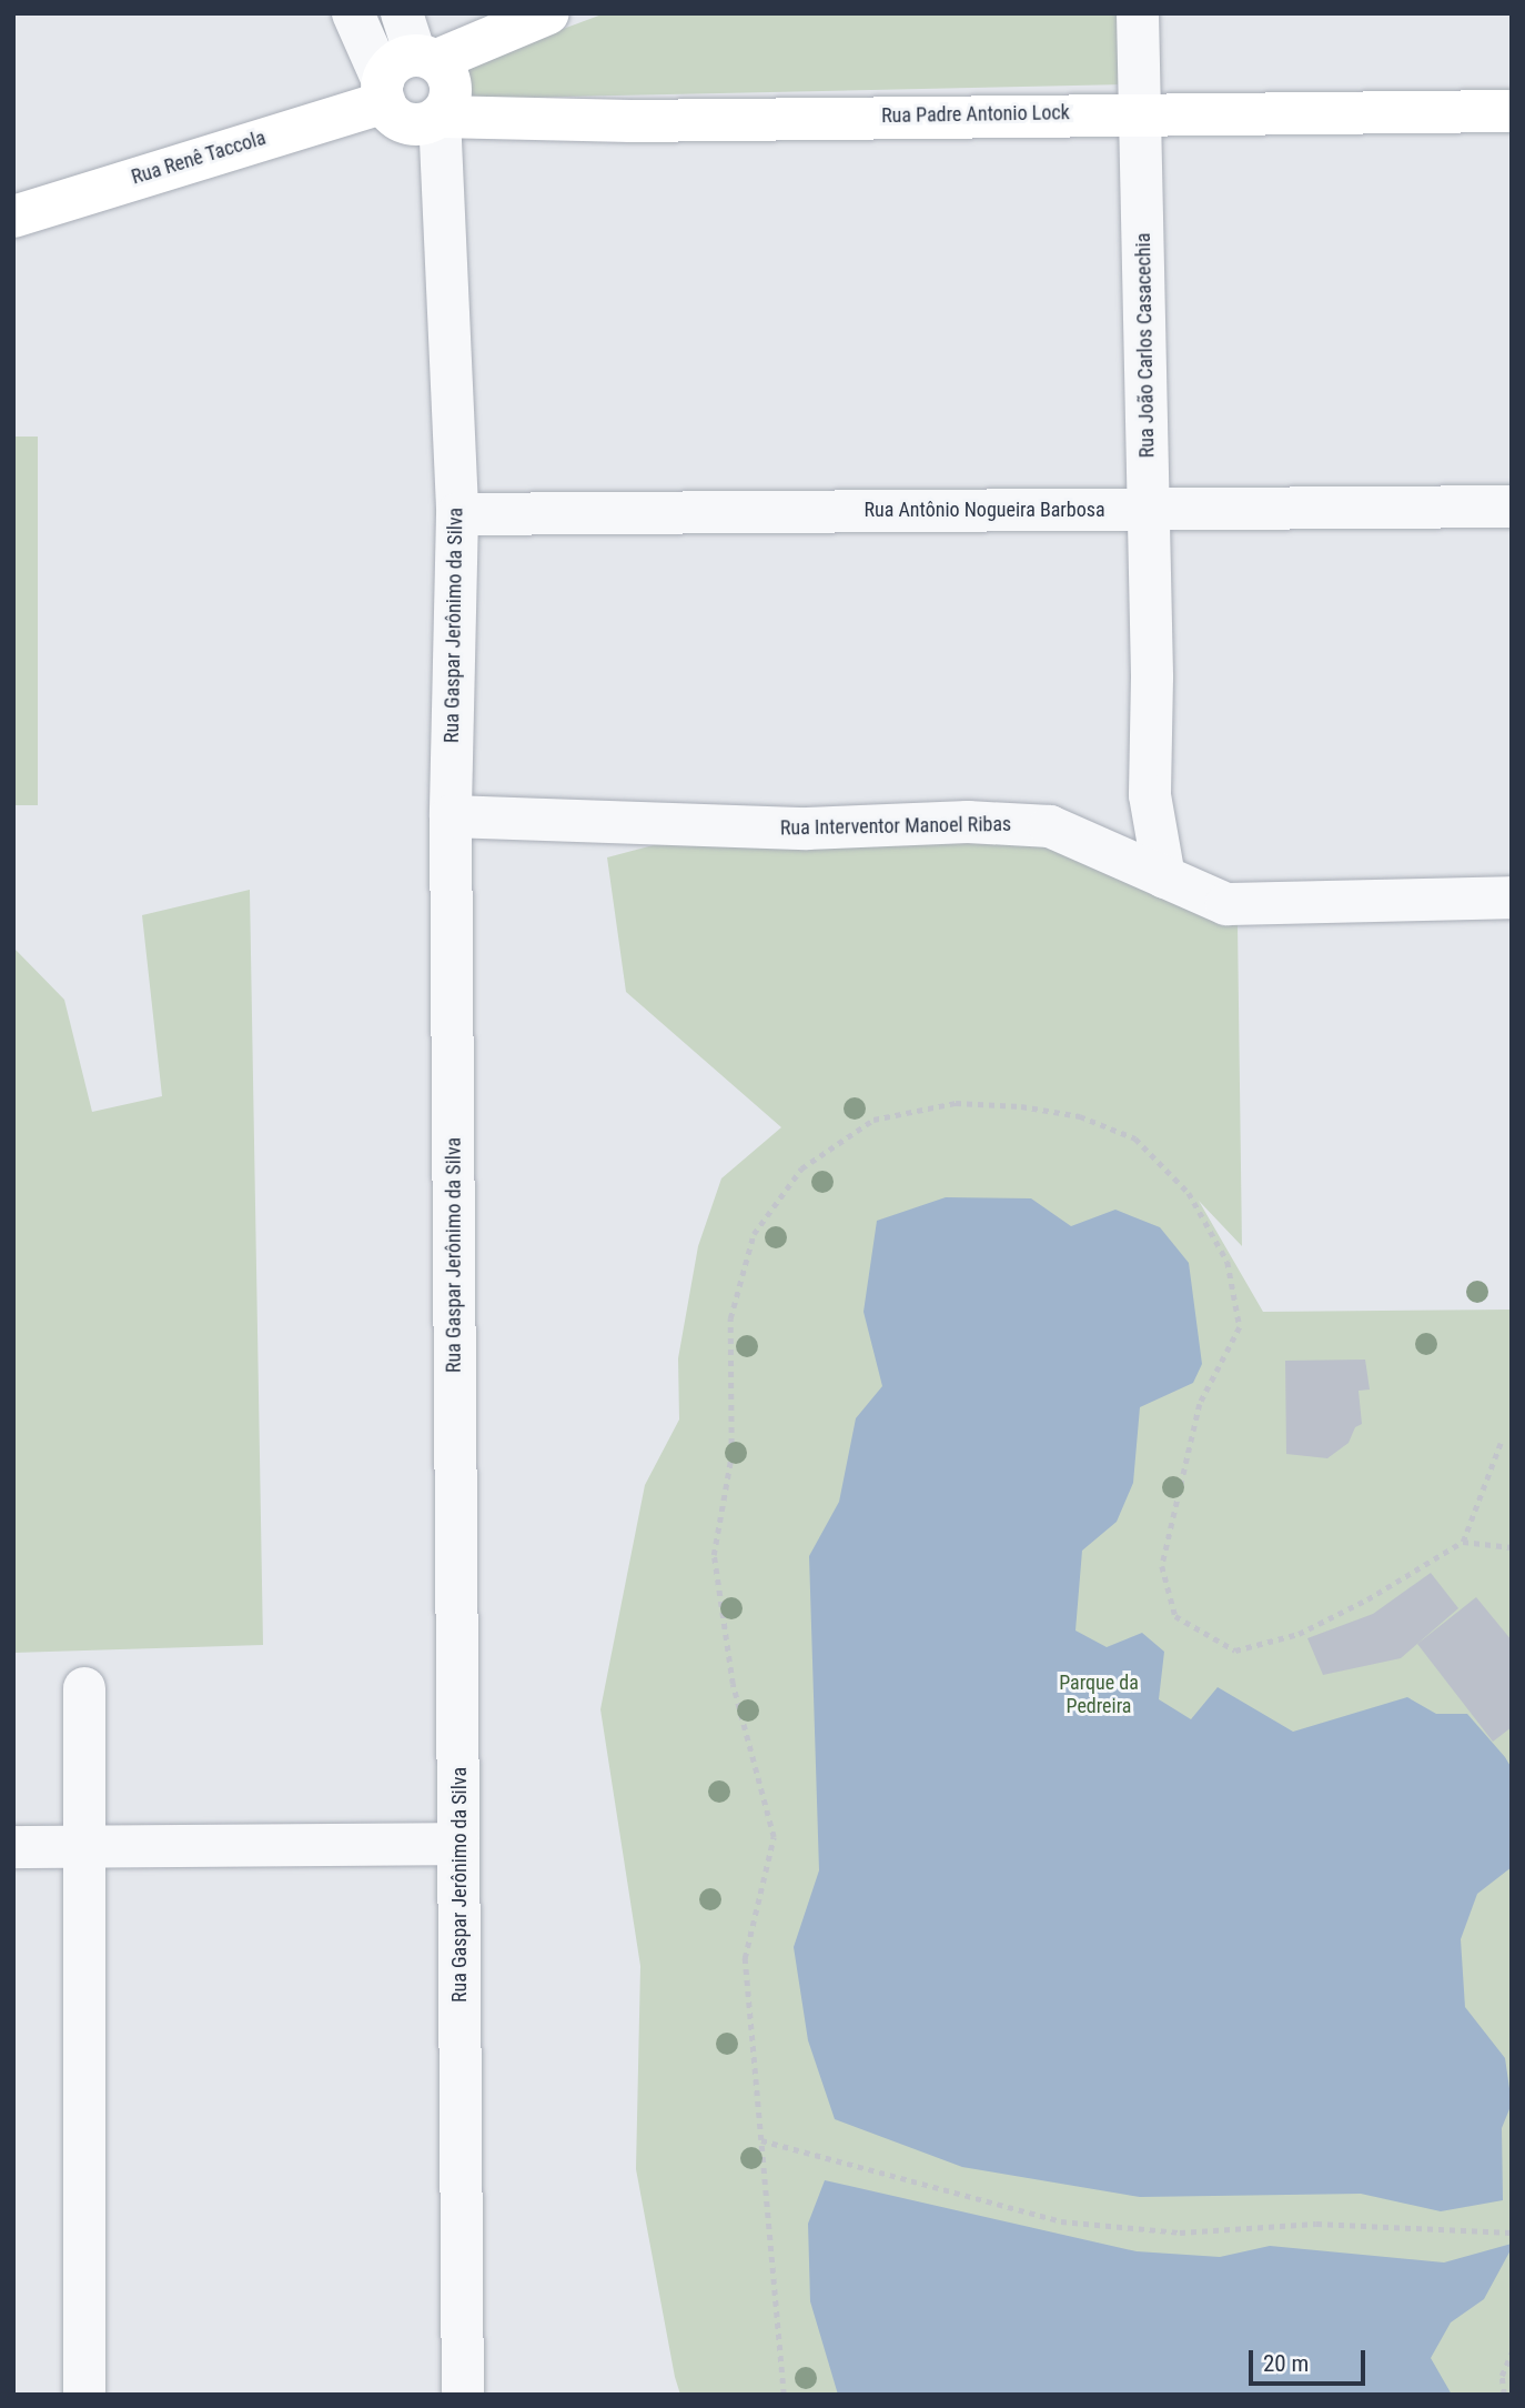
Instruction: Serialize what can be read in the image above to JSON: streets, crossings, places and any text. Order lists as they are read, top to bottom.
{
  "streets": {
    "main road": ["Rua Padre Antonio Lock", "Rua Renê Taccola"],
    "street": [
      "Rua João Carlos Casacechia",
      "Rua Antônio Nogueira Barbosa",
      "Rua Gaspar Jerônimo da Silva",
      "Rua Interventor Manoel Ribas"
    ]
  },
  "crossings": [
    ["Rua Padre Antonio Lock", "Rua Renê Taccola"],
    ["Rua Padre Antonio Lock", "Rua João Carlos Casacechia"],
    ["Rua Padre Antonio Lock", "Rua Gaspar Jerônimo da Silva"],
    ["Rua Renê Taccola", "Rua Gaspar Jerônimo da Silva"],
    ["Rua João Carlos Casacechia", "Rua Antônio Nogueira Barbosa"],
    ["Rua João Carlos Casacechia", "Rua Interventor Manoel Ribas"],
    ["Rua Antônio Nogueira Barbosa", "Rua Gaspar Jerônimo da Silva"],
    ["Rua Gaspar Jerônimo da Silva", "Rua Interventor Manoel Ribas"]
  ],
  "parks": ["Parque da Pedreira"],
  "scale_bar": "20 m"
}
